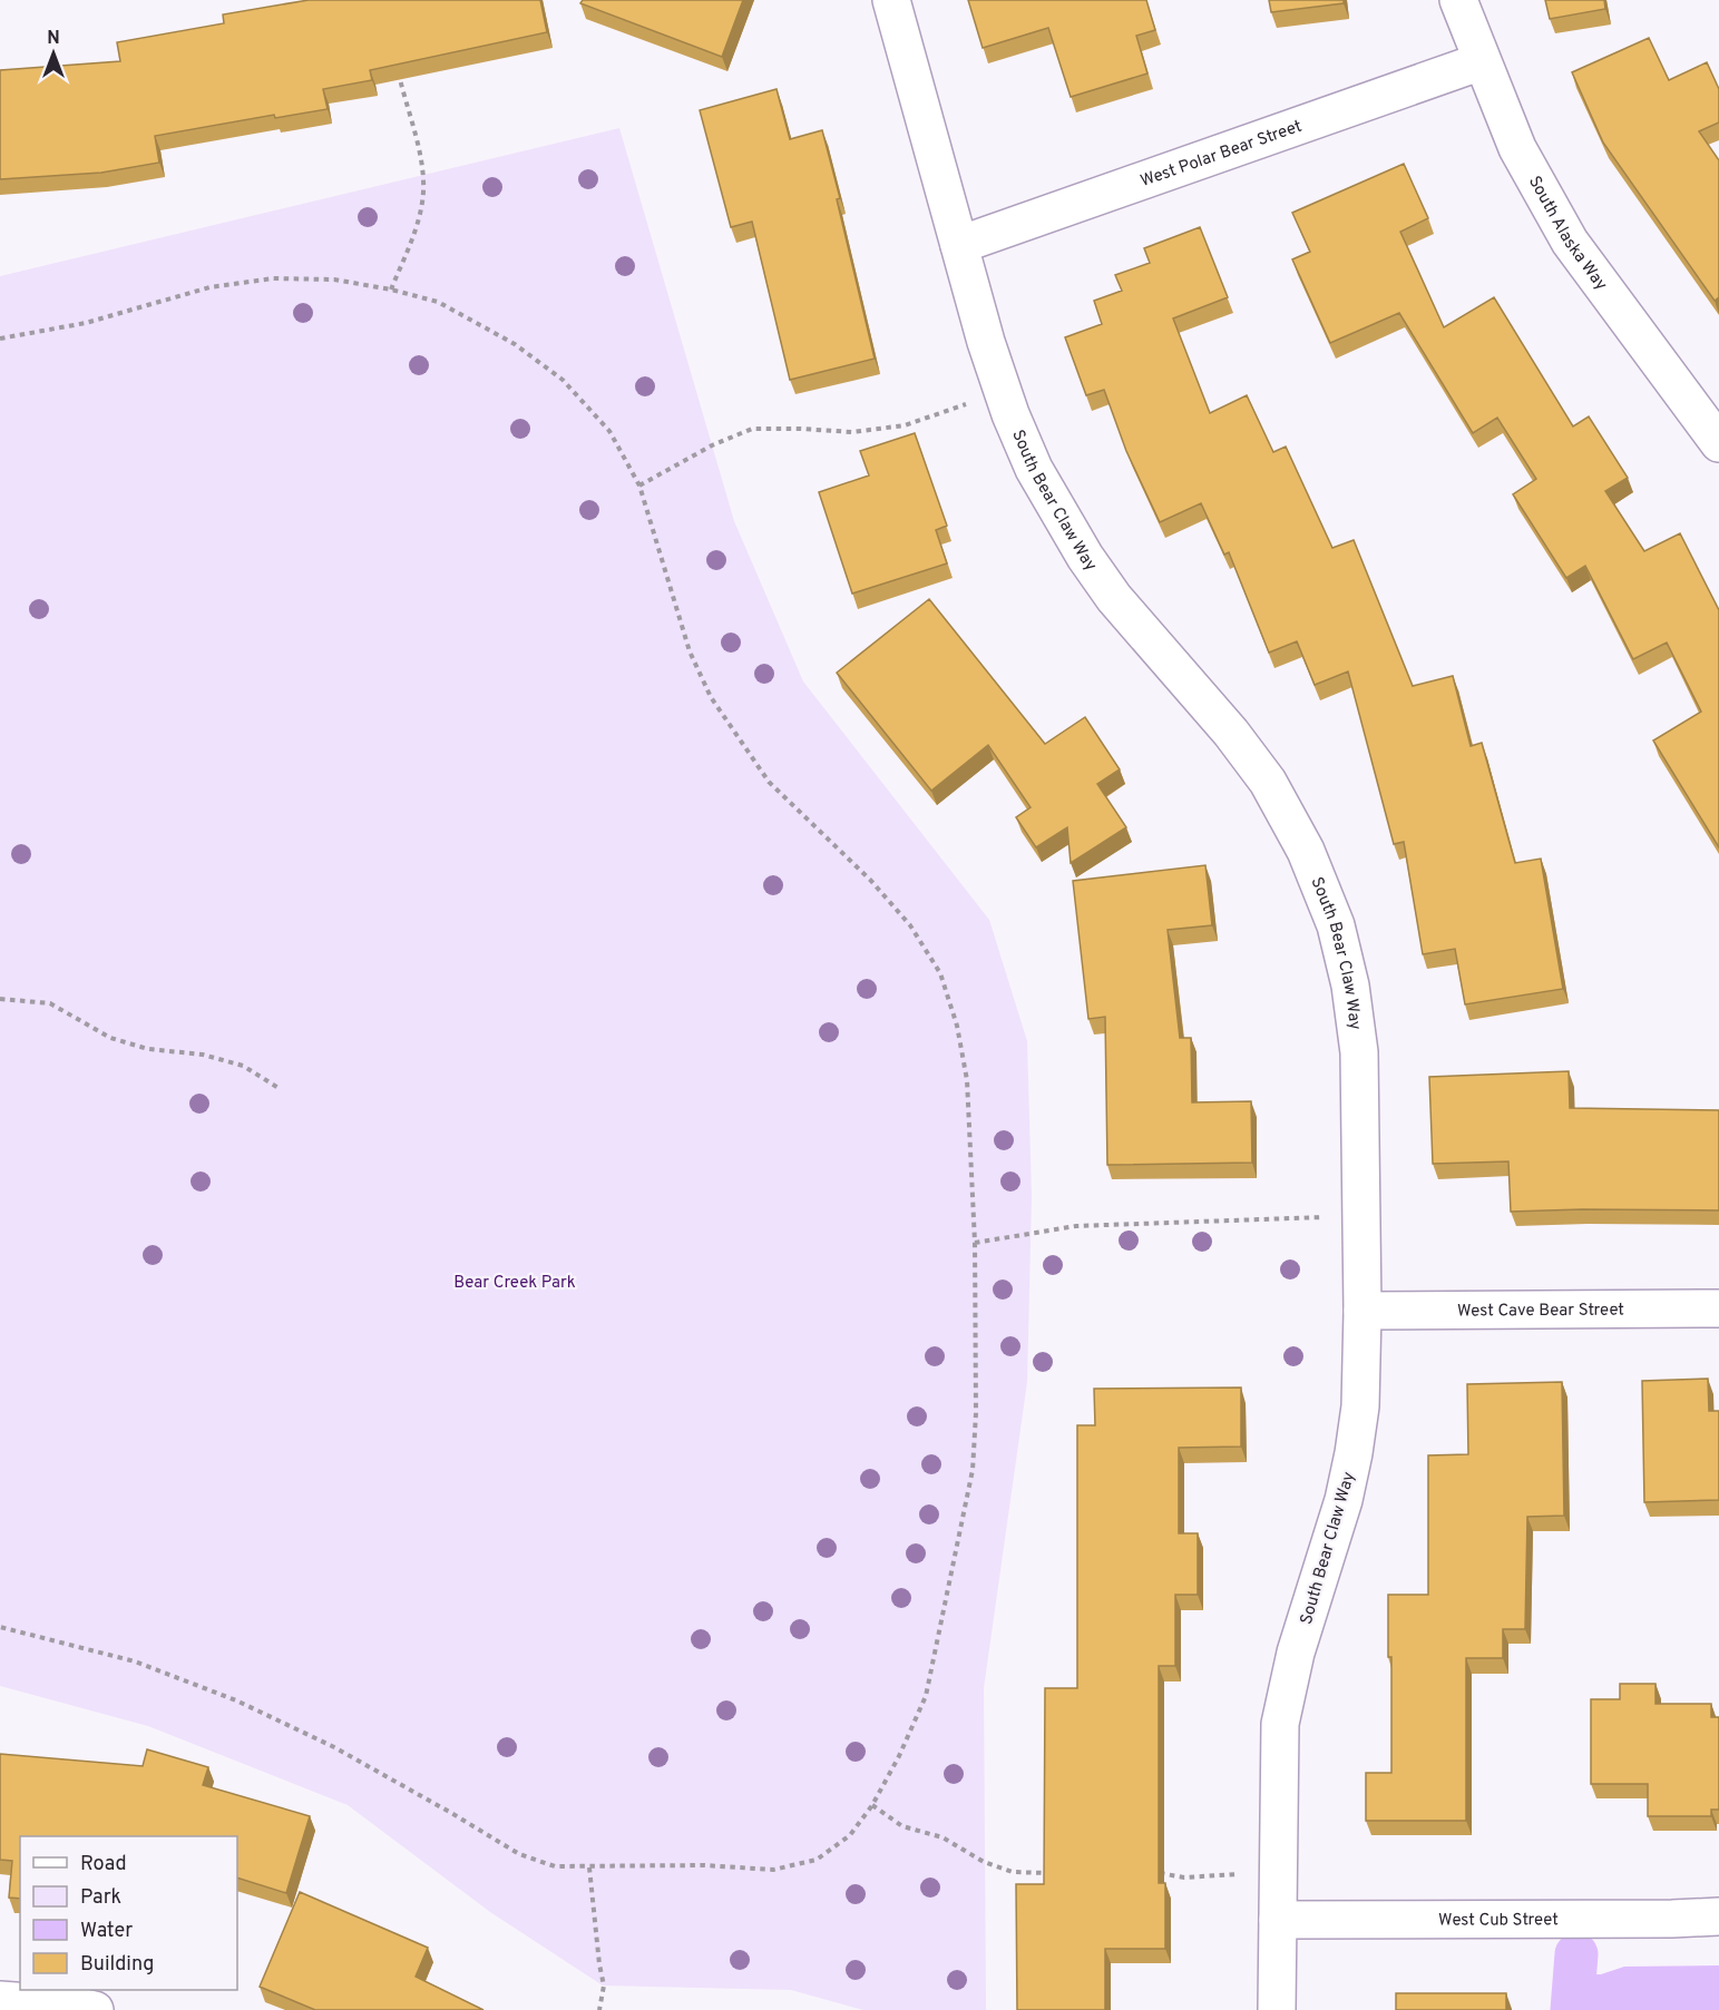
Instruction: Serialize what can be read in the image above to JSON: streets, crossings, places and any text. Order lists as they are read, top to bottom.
{
  "streets": {
    "street": [
      "West Polar Bear Street",
      "South Alaska Way",
      "South Bear Claw Way",
      "West Cave Bear Street",
      "West Cub Street"
    ]
  },
  "crossings": [
    ["West Polar Bear Street", "South Alaska Way"],
    ["West Polar Bear Street", "South Bear Claw Way"],
    ["South Bear Claw Way", "West Cave Bear Street"],
    ["South Bear Claw Way", "West Cub Street"]
  ],
  "parks": ["Bear Creek Park"],
  "legend": [
    "Road",
    "Park",
    "Water",
    "Building"
  ],
  "north": "top"
}
